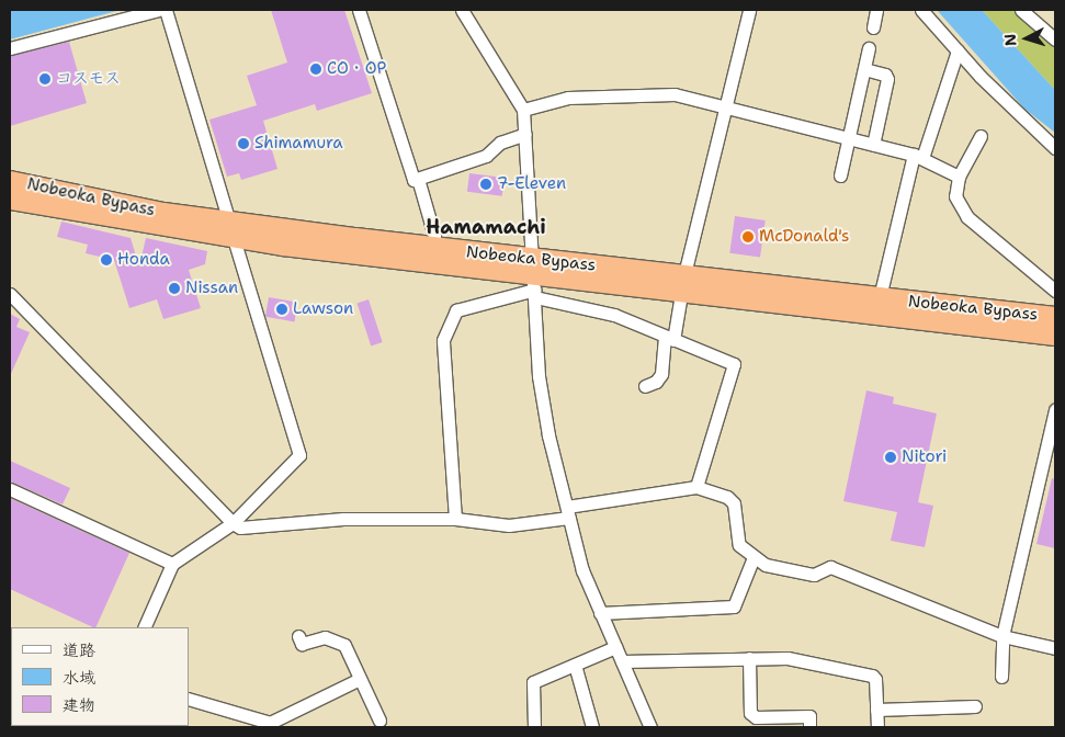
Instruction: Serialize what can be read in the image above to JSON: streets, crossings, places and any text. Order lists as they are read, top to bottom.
{
  "streets": {
    "highway": ["Nobeoka Bypass"]
  },
  "districts": ["Hamamachi"],
  "places": [
    "CO・OP",
    "コスモス",
    "Shimamura",
    "7-Eleven",
    "McDonald's",
    "Honda",
    "Nissan",
    "Lawson",
    "Nitori"
  ],
  "legend": ["道路", "水域", "建物"],
  "north": "left"
}
